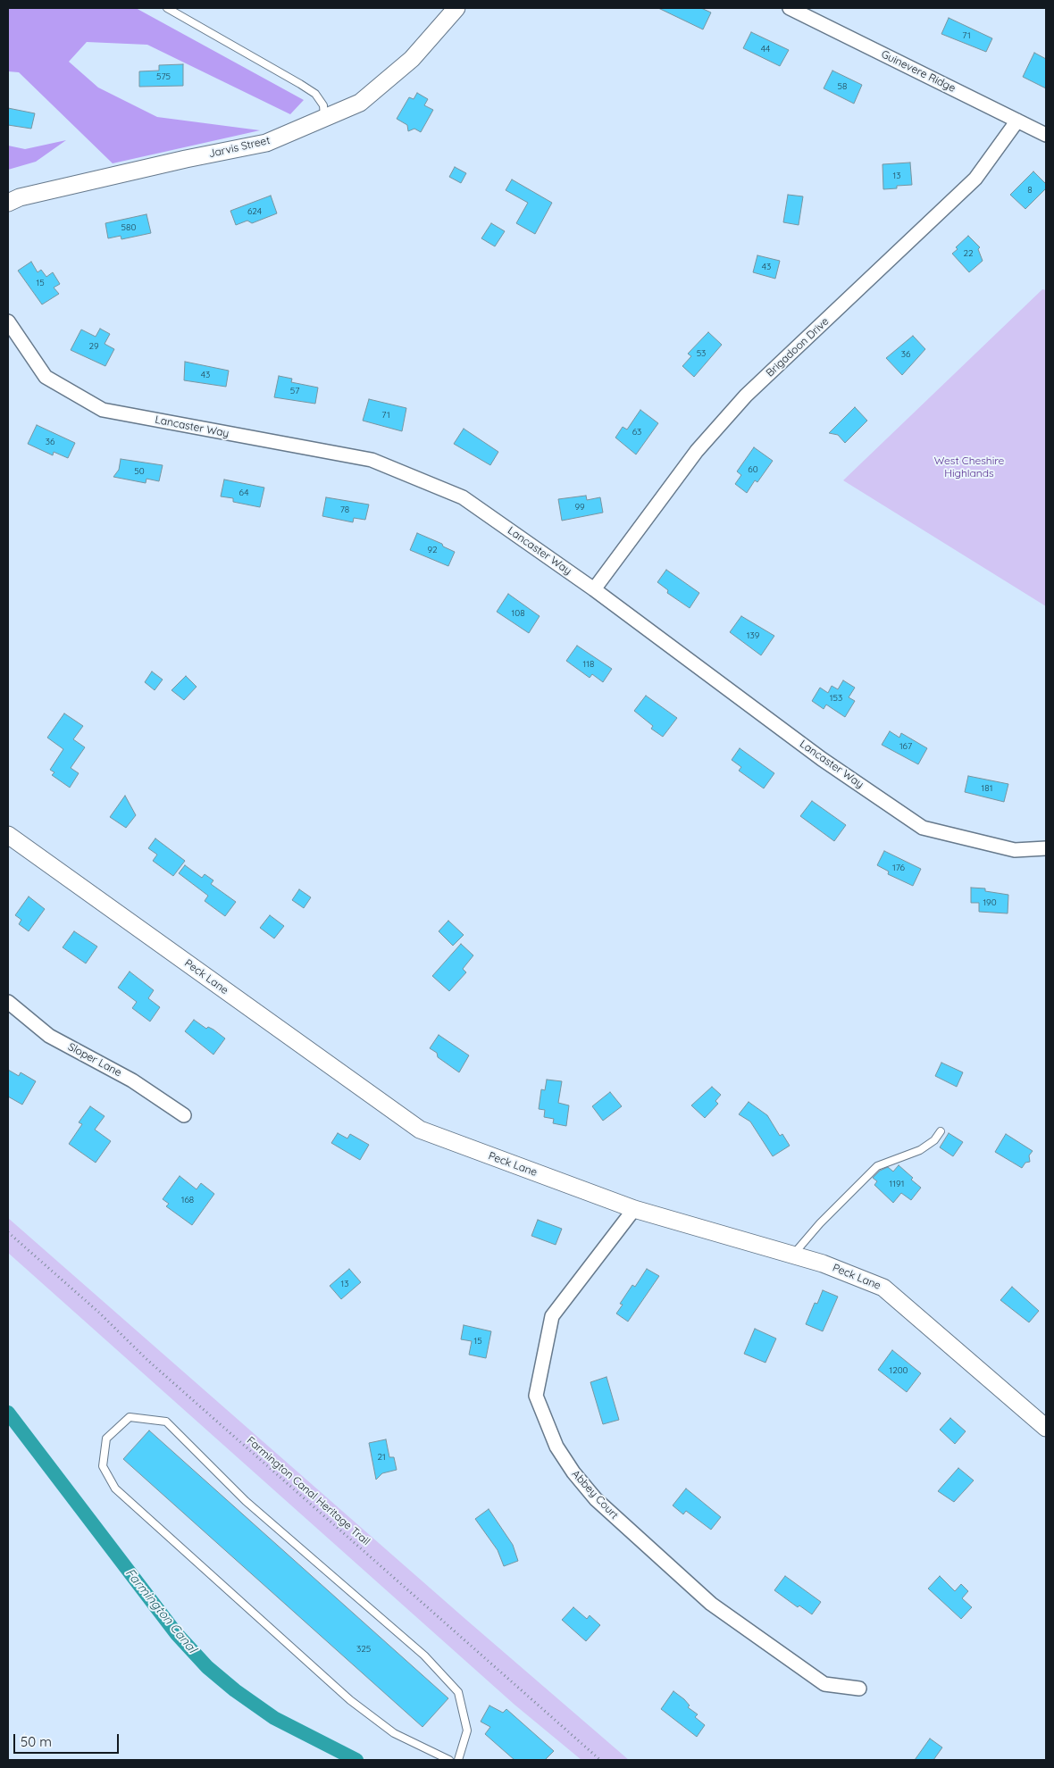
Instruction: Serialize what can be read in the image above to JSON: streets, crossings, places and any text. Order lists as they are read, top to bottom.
{
  "streets": {
    "street": [
      "Guinevere Ridge",
      "Jarvis Street",
      "Brigadoon Drive",
      "Lancaster Way",
      "Peck Lane",
      "Sloper Lane",
      "Abbey Court"
    ],
    "path": ["Farmington Canal Heritage Trail"]
  },
  "crossings": [
    ["Guinevere Ridge", "Brigadoon Drive"],
    ["Brigadoon Drive", "Lancaster Way"],
    ["Peck Lane", "Abbey Court"]
  ],
  "water": ["Farmington Canal"],
  "parks": ["West Cheshire Highlands"],
  "house_numbers": [
    "71",
    "44",
    "575",
    "58",
    "13",
    "8",
    "624",
    "580",
    "22",
    "43",
    "15",
    "29",
    "53",
    "36",
    "43",
    "57",
    "71",
    "63",
    "36",
    "60",
    "50",
    "64",
    "99",
    "78",
    "92",
    "108",
    "139",
    "118",
    "153",
    "167",
    "181",
    "176",
    "190",
    "1191",
    "168",
    "13",
    "15",
    "1200",
    "21",
    "325"
  ],
  "scale_bar": "50 m"
}
